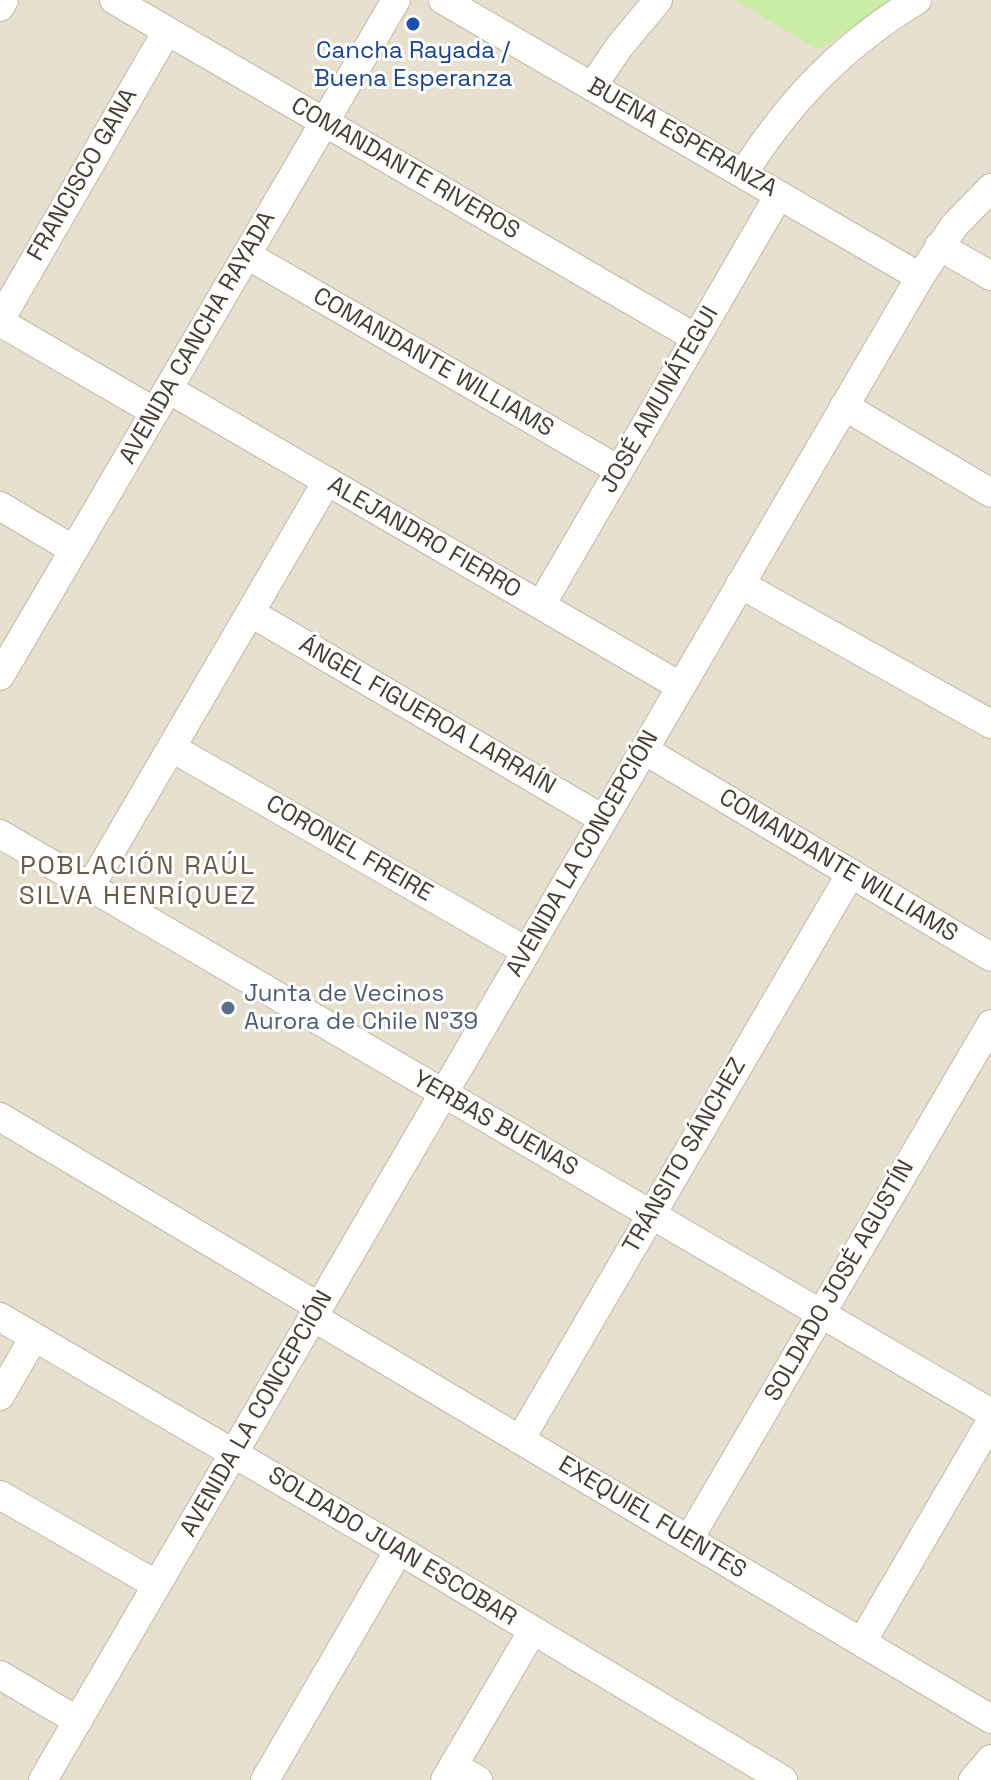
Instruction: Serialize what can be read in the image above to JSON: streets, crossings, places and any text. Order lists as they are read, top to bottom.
{
  "streets": {
    "street": [
      "BUENA ESPERANZA",
      "COMANDANTE RIVEROS",
      "FRANCISCO GANA",
      "AVENIDA CANCHA RAYADA",
      "COMANDANTE WILLIAMS",
      "JOSÉ AMUNÁTEGUI",
      "ALEJANDRO FIERRO",
      "ÁNGEL FIGUEROA LARRAÍN",
      "CORONEL FREIRE",
      "AVENIDA LA CONCEPCIÓN",
      "YERBAS BUENAS",
      "TRÁNSITO SÁNCHEZ",
      "SOLDADO JOSÉ AGUSTÍN",
      "EXEQUIEL FUENTES",
      "SOLDADO JUAN ESCOBAR"
    ]
  },
  "crossings": [
    ["BUENA ESPERANZA", "JOSÉ AMUNÁTEGUI"],
    ["BUENA ESPERANZA", "AVENIDA LA CONCEPCIÓN"],
    ["COMANDANTE RIVEROS", "FRANCISCO GANA"],
    ["COMANDANTE RIVEROS", "AVENIDA CANCHA RAYADA"],
    ["COMANDANTE RIVEROS", "JOSÉ AMUNÁTEGUI"],
    ["FRANCISCO GANA", "ALEJANDRO FIERRO"],
    ["AVENIDA CANCHA RAYADA", "COMANDANTE WILLIAMS"],
    ["AVENIDA CANCHA RAYADA", "ALEJANDRO FIERRO"],
    ["COMANDANTE WILLIAMS", "JOSÉ AMUNÁTEGUI"],
    ["COMANDANTE WILLIAMS", "AVENIDA LA CONCEPCIÓN"],
    ["COMANDANTE WILLIAMS", "TRÁNSITO SÁNCHEZ"],
    ["JOSÉ AMUNÁTEGUI", "ALEJANDRO FIERRO"],
    ["ALEJANDRO FIERRO", "AVENIDA LA CONCEPCIÓN"],
    ["ÁNGEL FIGUEROA LARRAÍN", "AVENIDA LA CONCEPCIÓN"],
    ["CORONEL FREIRE", "AVENIDA LA CONCEPCIÓN"],
    ["AVENIDA LA CONCEPCIÓN", "YERBAS BUENAS"],
    ["AVENIDA LA CONCEPCIÓN", "EXEQUIEL FUENTES"],
    ["AVENIDA LA CONCEPCIÓN", "SOLDADO JUAN ESCOBAR"],
    ["YERBAS BUENAS", "TRÁNSITO SÁNCHEZ"],
    ["YERBAS BUENAS", "SOLDADO JOSÉ AGUSTÍN"],
    ["TRÁNSITO SÁNCHEZ", "EXEQUIEL FUENTES"],
    ["SOLDADO JOSÉ AGUSTÍN", "EXEQUIEL FUENTES"]
  ],
  "districts": ["POBLACIÓN RAÚL SILVA HENRÍQUEZ"],
  "places": ["Cancha Rayada / Buena Esperanza", "Junta de Vecinos Aurora de Chile N°39"]
}
